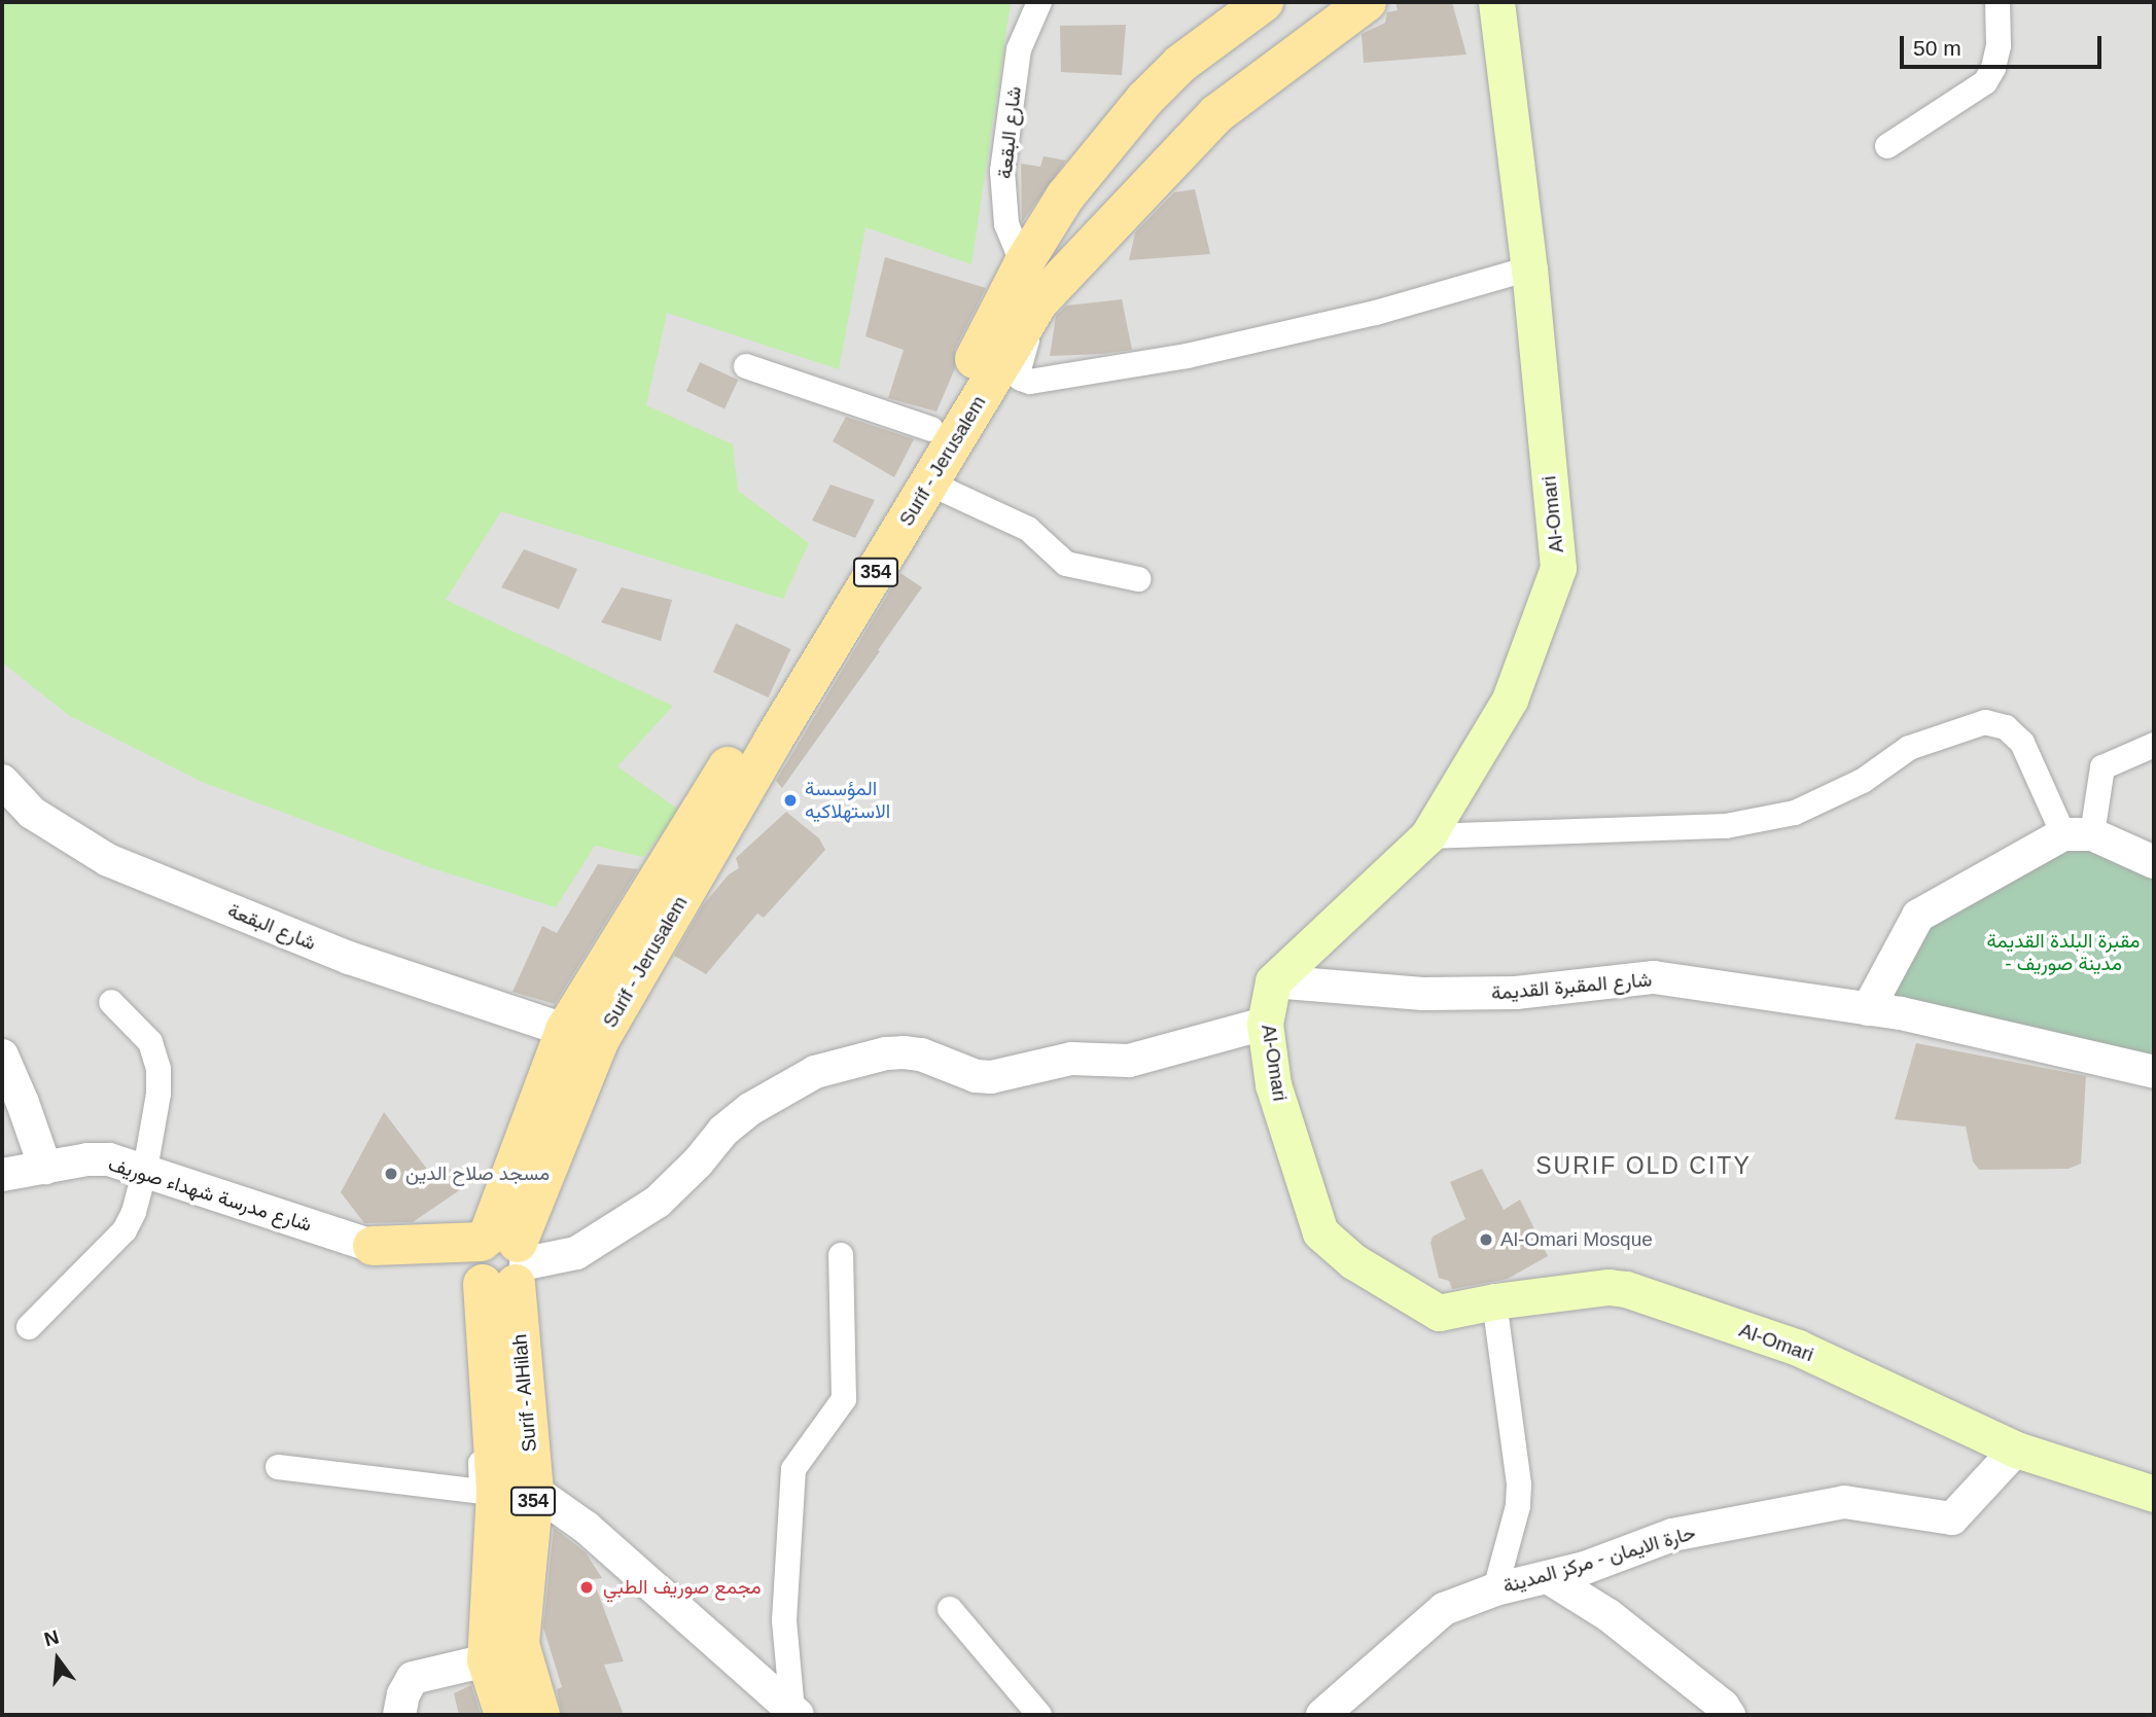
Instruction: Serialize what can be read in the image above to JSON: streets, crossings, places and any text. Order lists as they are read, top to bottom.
{
  "streets": {
    "main road": [
      "Surif - Jerusalem",
      "Al-Omari",
      "354",
      "Surif - AlHilah"
    ],
    "street": [
      "شارع البقعة",
      "شارع المقبرة القديمة",
      "شارع مدرسة شهداء صوريف",
      "حارة الايمان - مركز المدينة"
    ]
  },
  "crossings": [
    ["شارع البقعة", "Surif - Jerusalem"],
    ["Surif - Jerusalem", "Surif - AlHilah"],
    ["Al-Omari", "شارع المقبرة القديمة"],
    ["Al-Omari", "حارة الايمان - مركز المدينة"]
  ],
  "districts": ["SURIF OLD CITY"],
  "parks": ["مقبرة البلدة القديمة - مدينة صوريف"],
  "places": [
    "المؤسسة الاستهلاكيه",
    "مسجد صلاح الدين",
    "Al-Omari Mosque",
    "مجمع صوريف الطبي"
  ],
  "scale_bar": "50 m",
  "north": "top"
}
